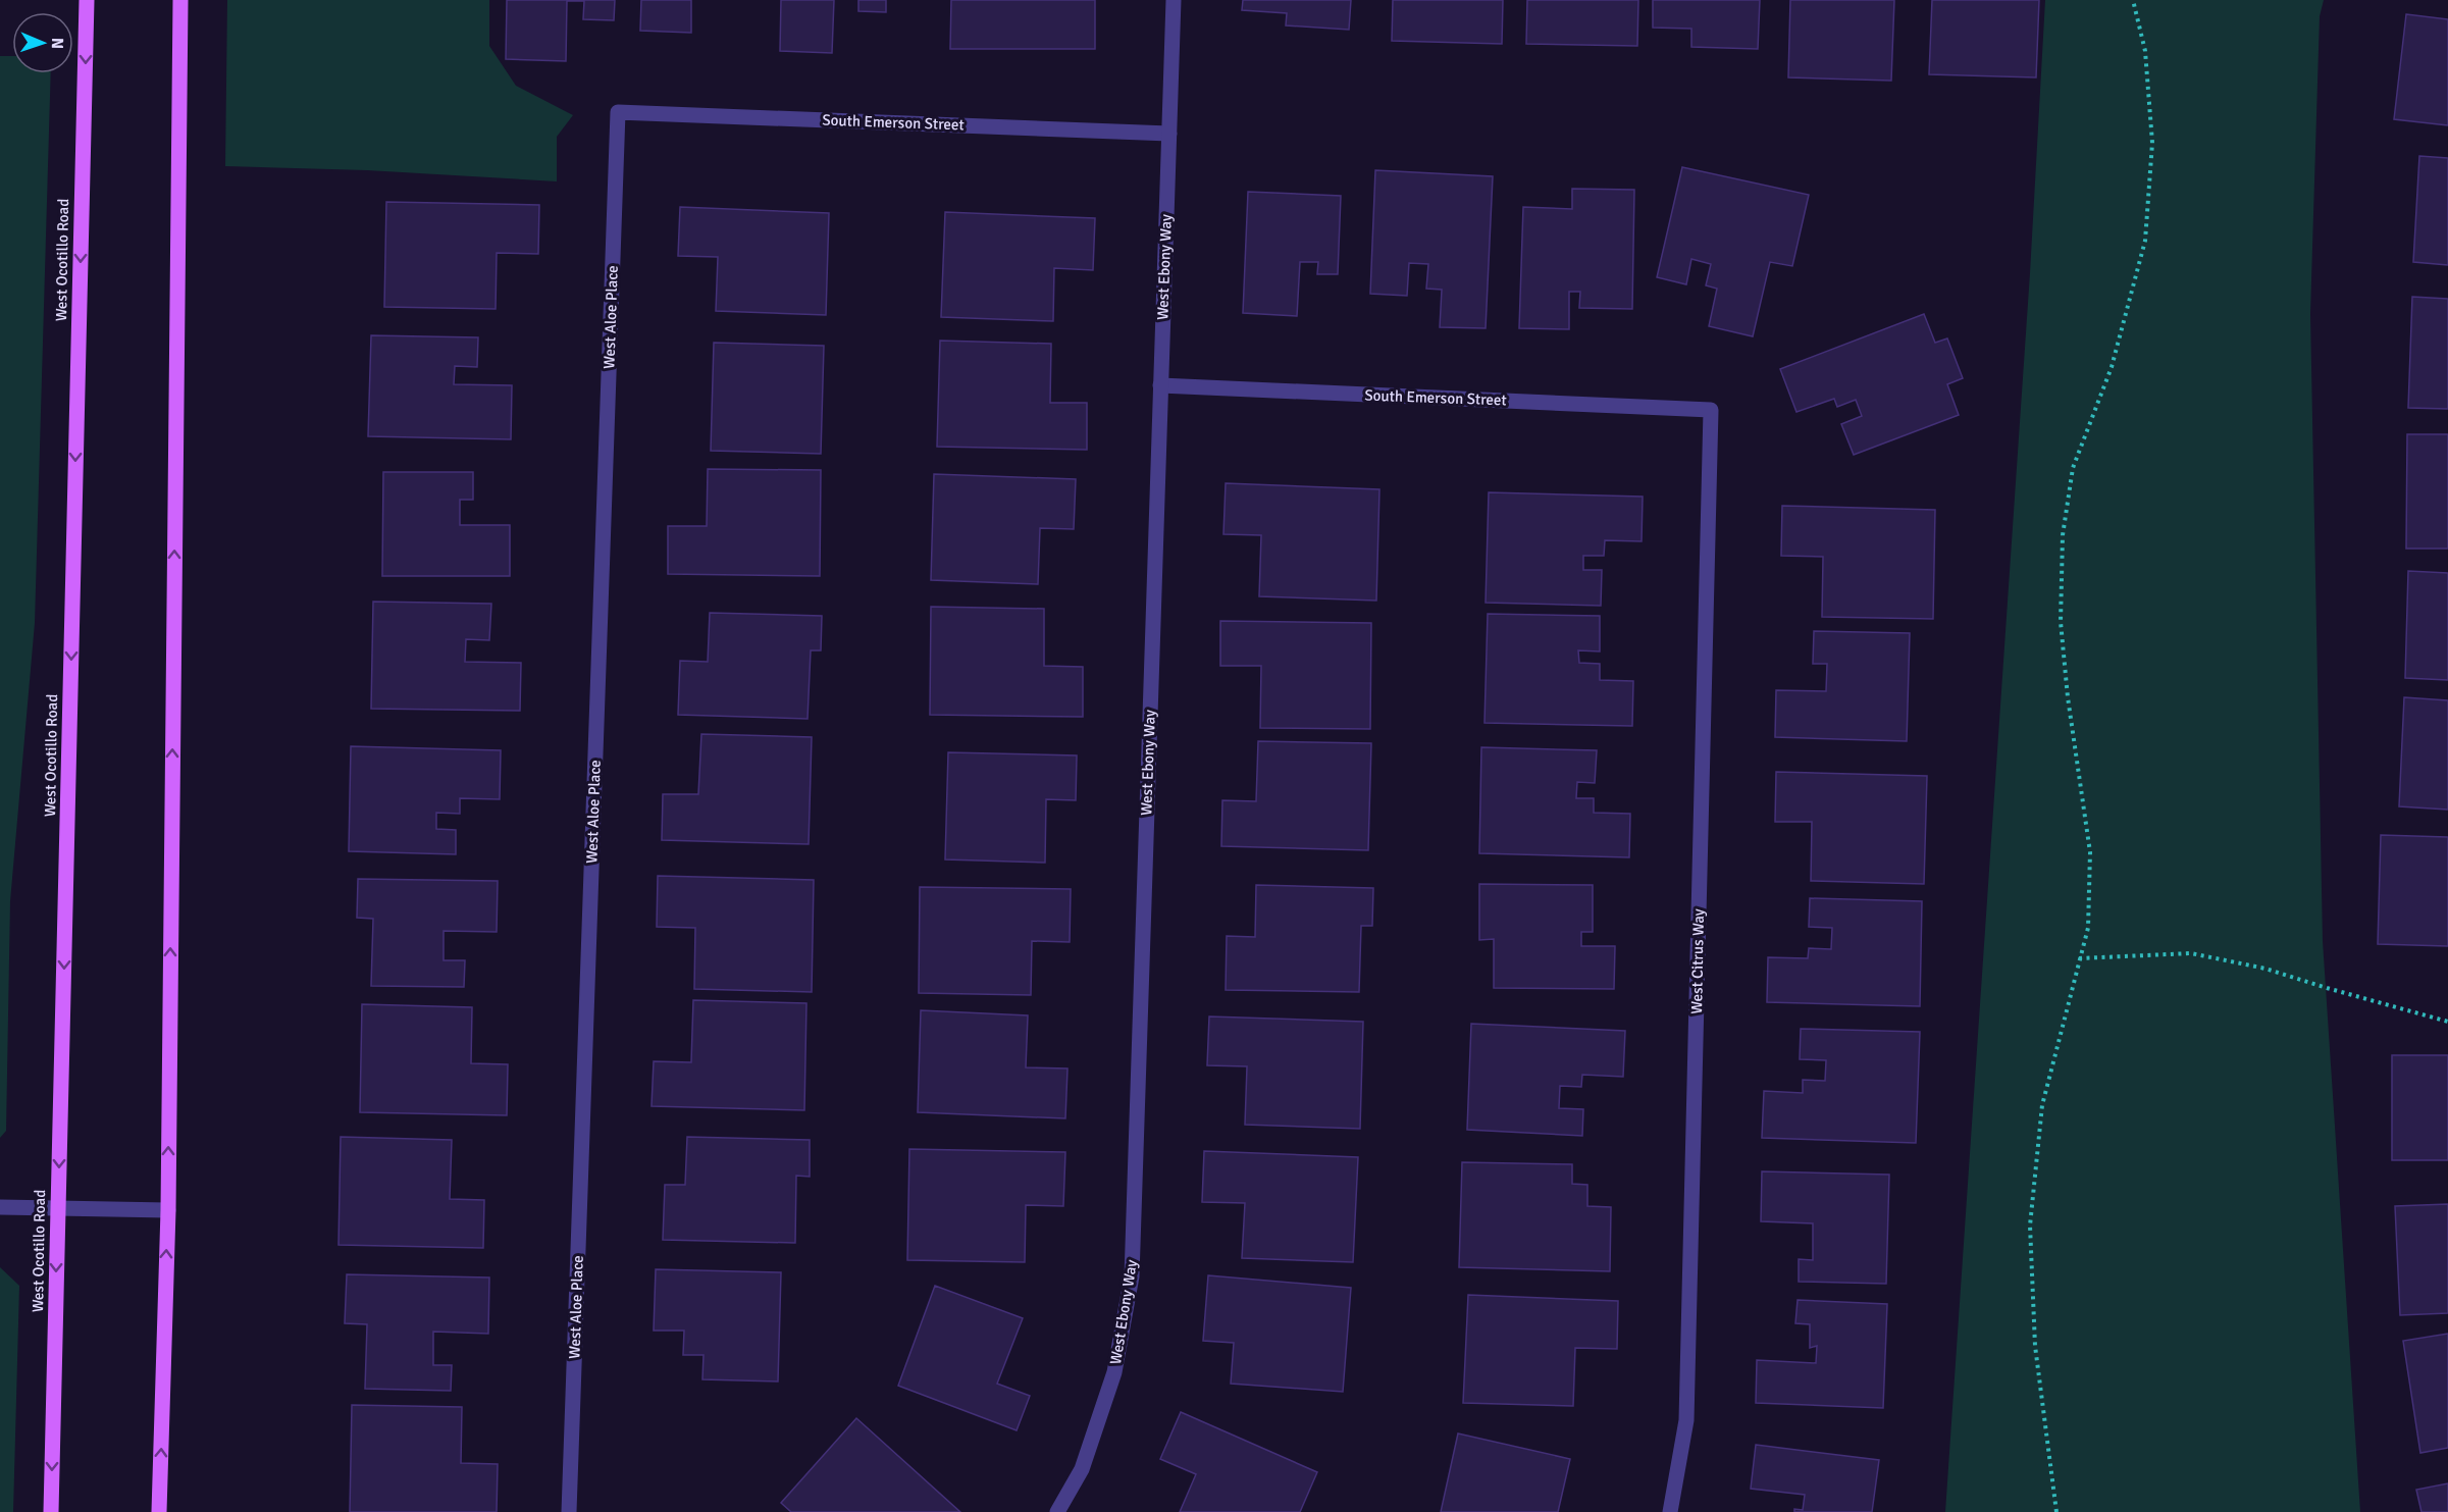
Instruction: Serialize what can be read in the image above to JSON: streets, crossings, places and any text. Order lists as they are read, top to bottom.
{
  "streets": {
    "main road": ["West Ocotillo Road"],
    "street": [
      "South Emerson Street",
      "West Ebony Way",
      "West Aloe Place",
      "West Citrus Way"
    ]
  },
  "crossings": [
    ["South Emerson Street", "West Ebony Way"],
    ["South Emerson Street", "West Aloe Place"],
    ["South Emerson Street", "West Citrus Way"]
  ],
  "north": "right"
}
